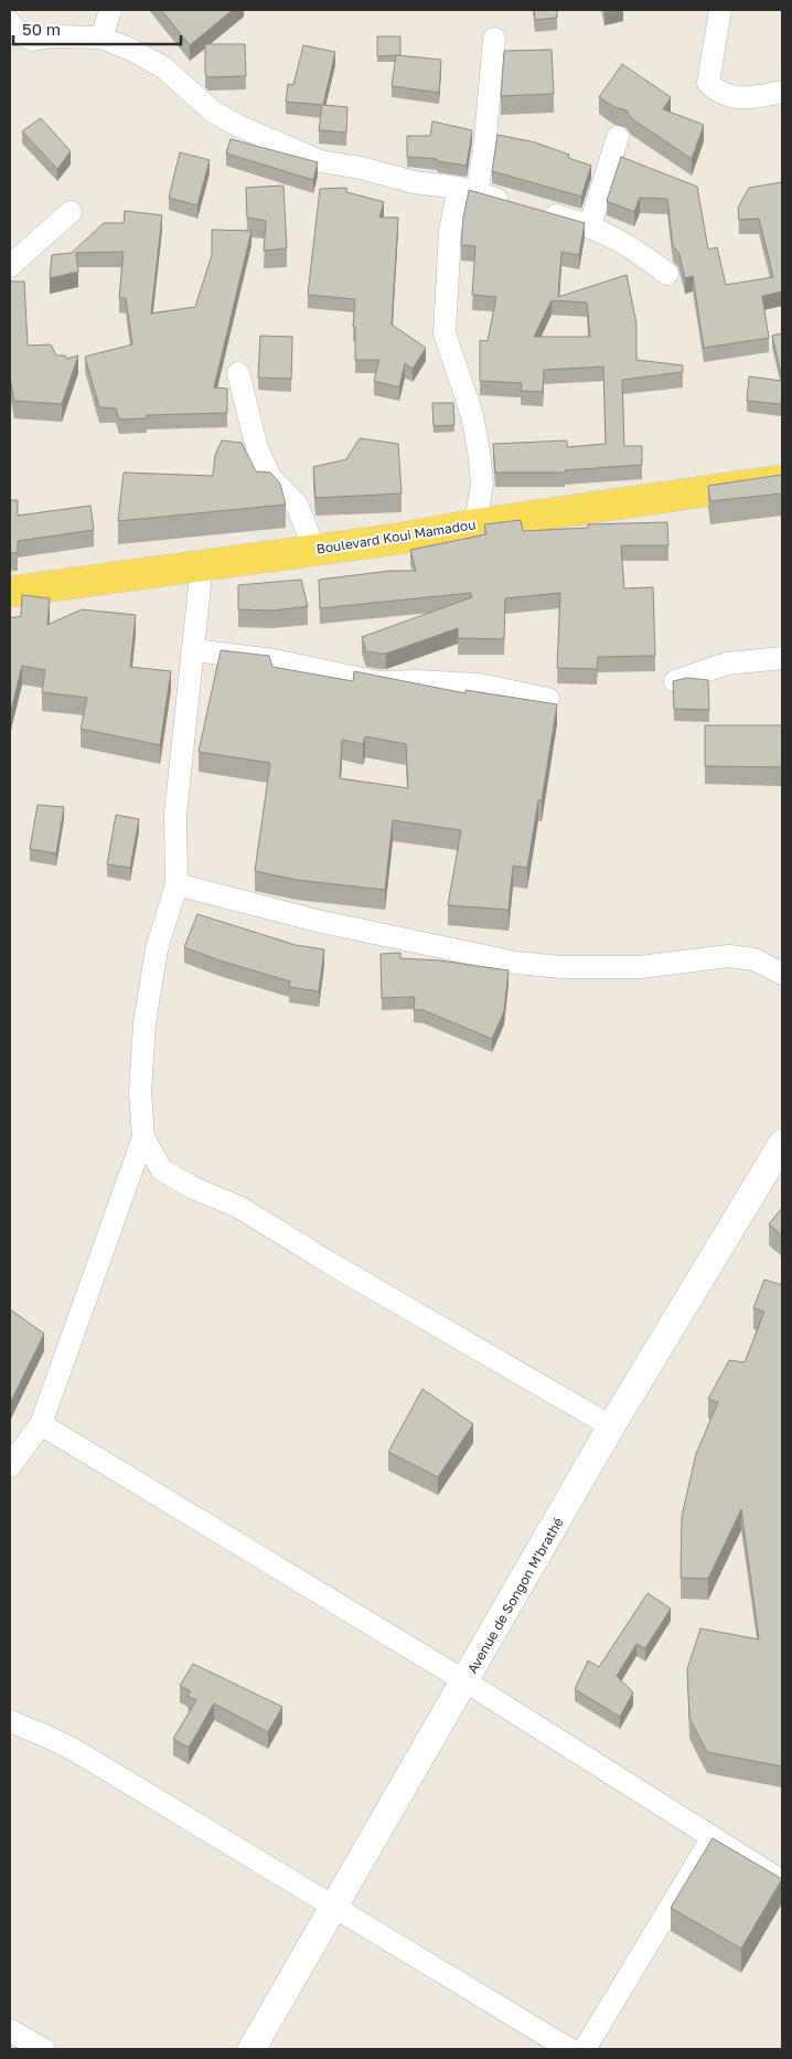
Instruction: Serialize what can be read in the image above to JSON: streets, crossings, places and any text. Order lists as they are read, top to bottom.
{
  "streets": {
    "main road": ["Boulevard Koui Mamadou"],
    "street": ["Avenue de Songon M'brathé"]
  },
  "scale_bar": "50 m"
}
